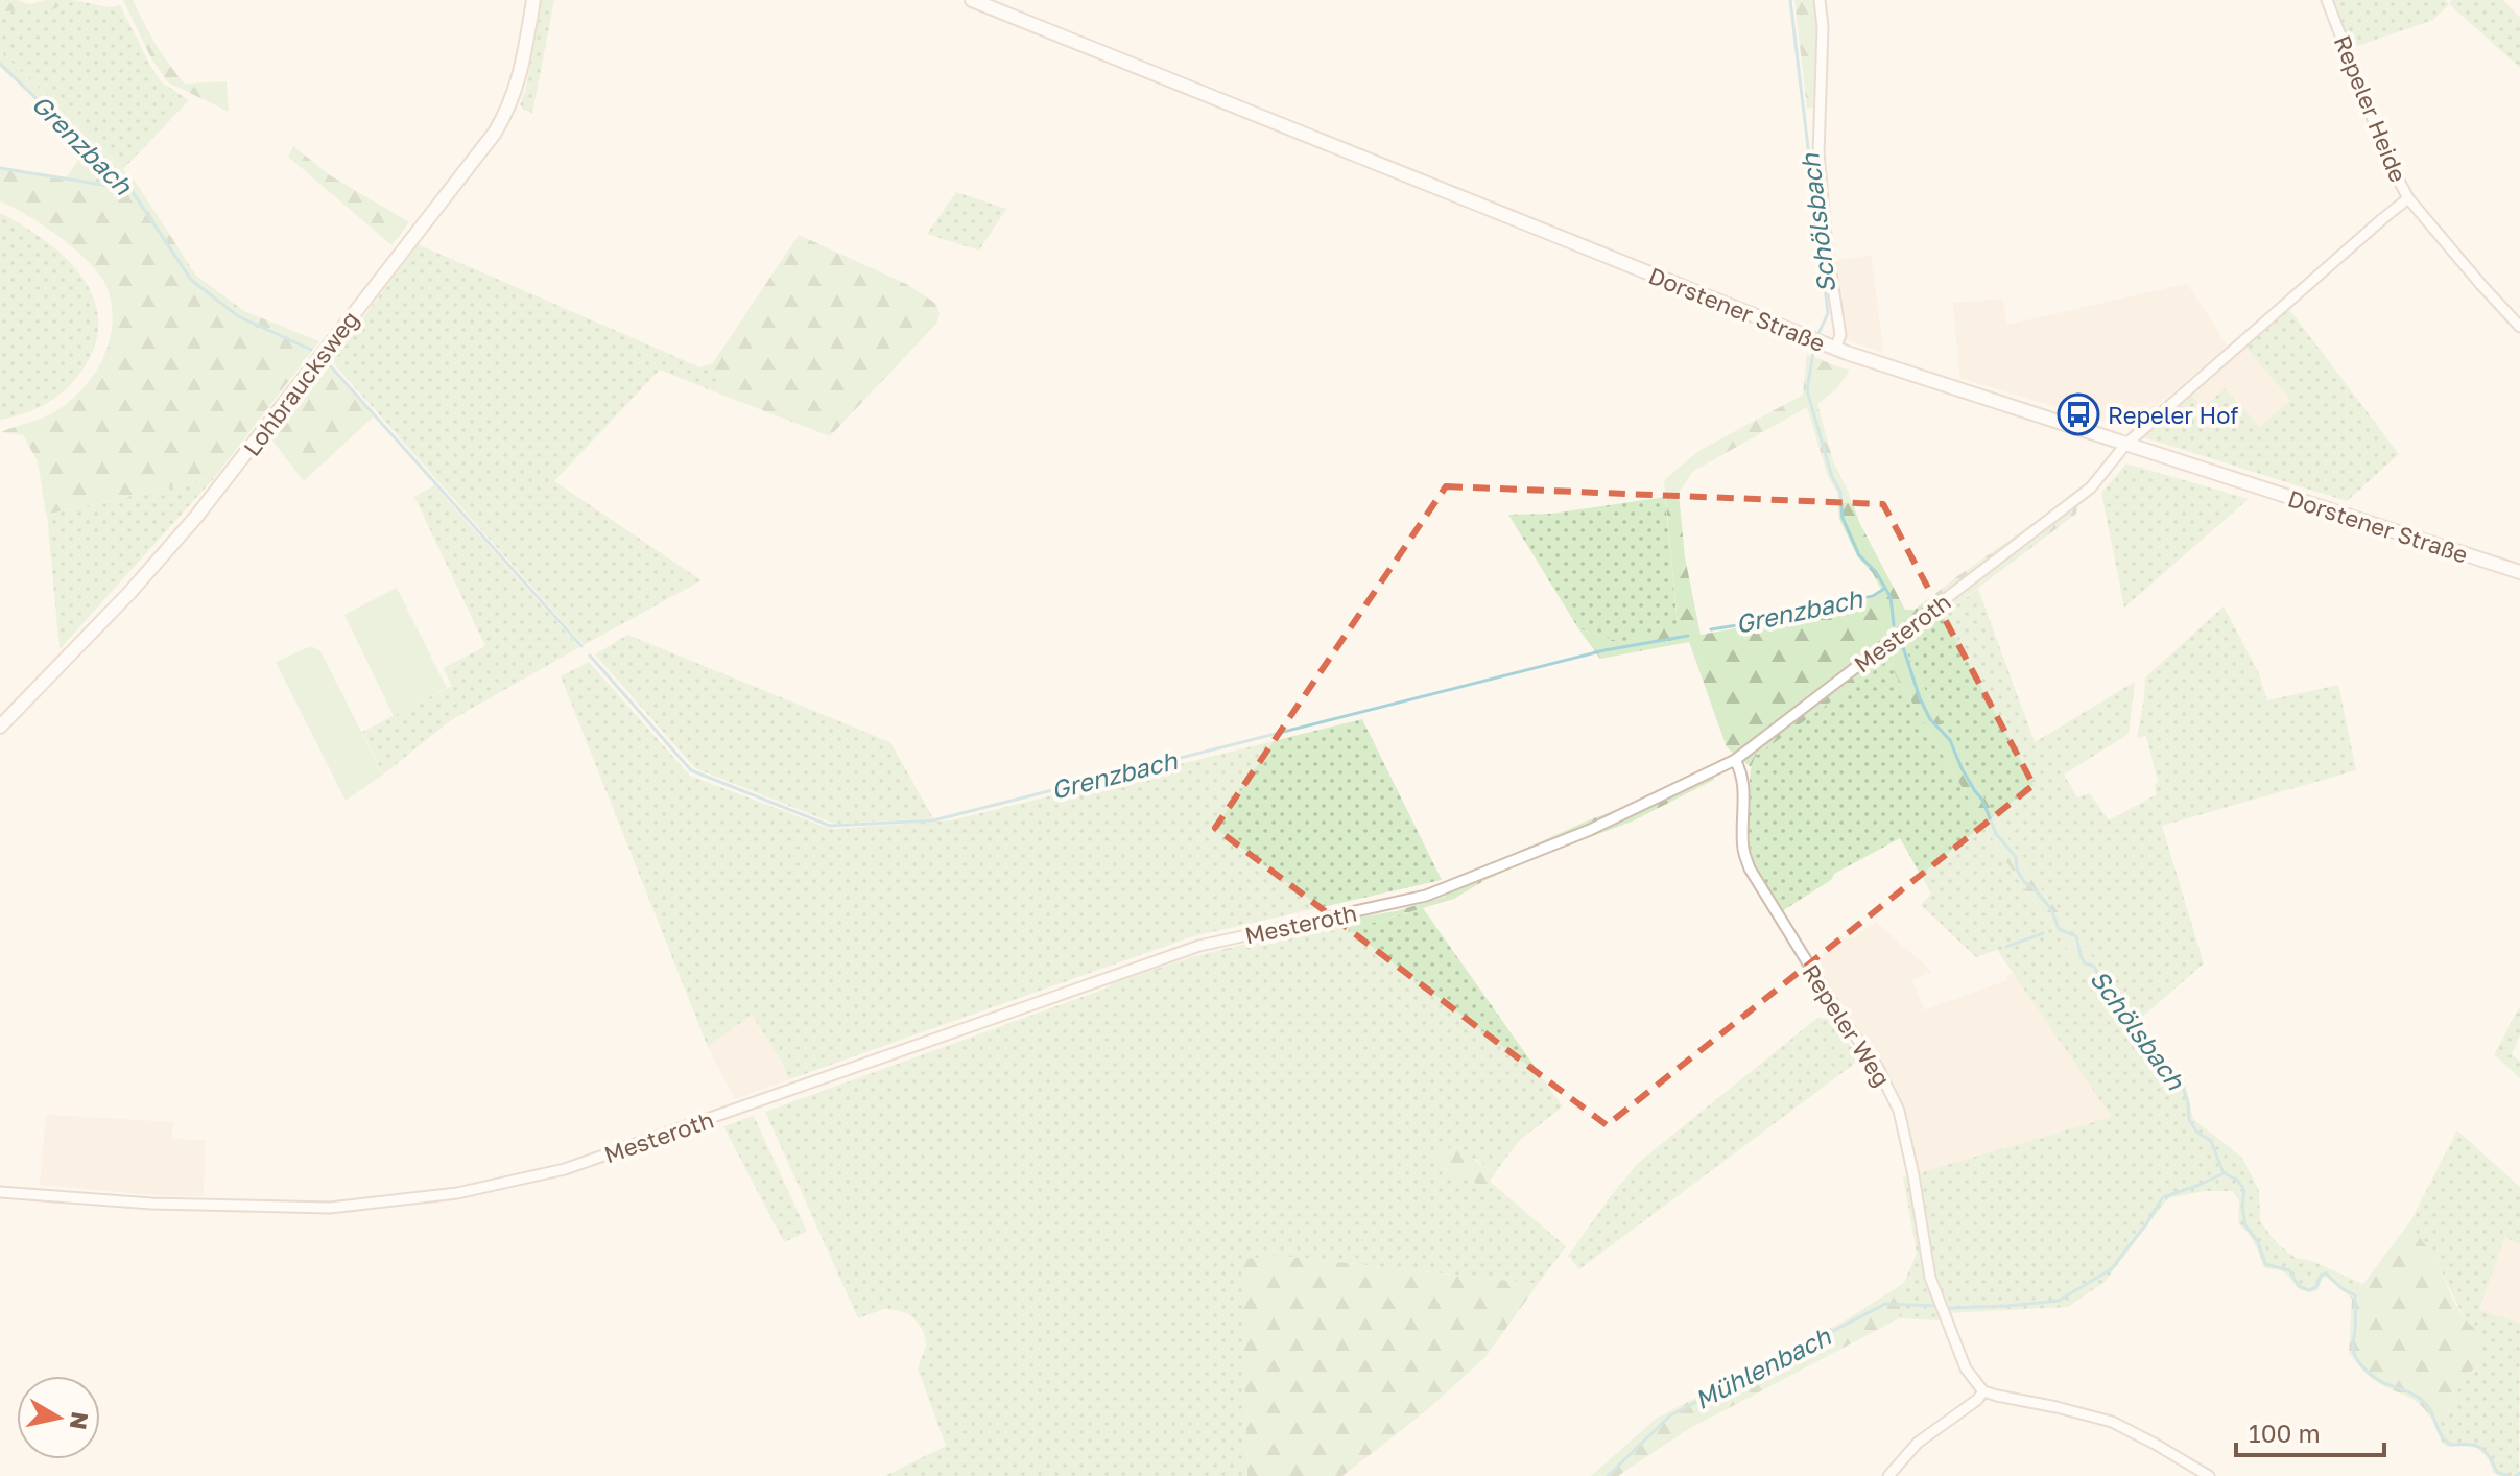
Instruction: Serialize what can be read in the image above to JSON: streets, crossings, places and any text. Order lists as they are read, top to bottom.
{
  "streets": {
    "main road": ["Dorstener Straße", "Lohbraucksweg"],
    "street": ["Repeler Heide", "Mesteroth", "Repeler Weg"]
  },
  "crossings": [
    ["Repeler Heide", "Mesteroth"],
    ["Dorstener Straße", "Mesteroth"],
    ["Mesteroth", "Repeler Weg"]
  ],
  "water": ["Grenzbach", "Schölsbach", "Mühlenbach"],
  "places": {
    "bus stop": ["Repeler Hof"]
  },
  "scale_bar": "100 m",
  "north": "right"
}
